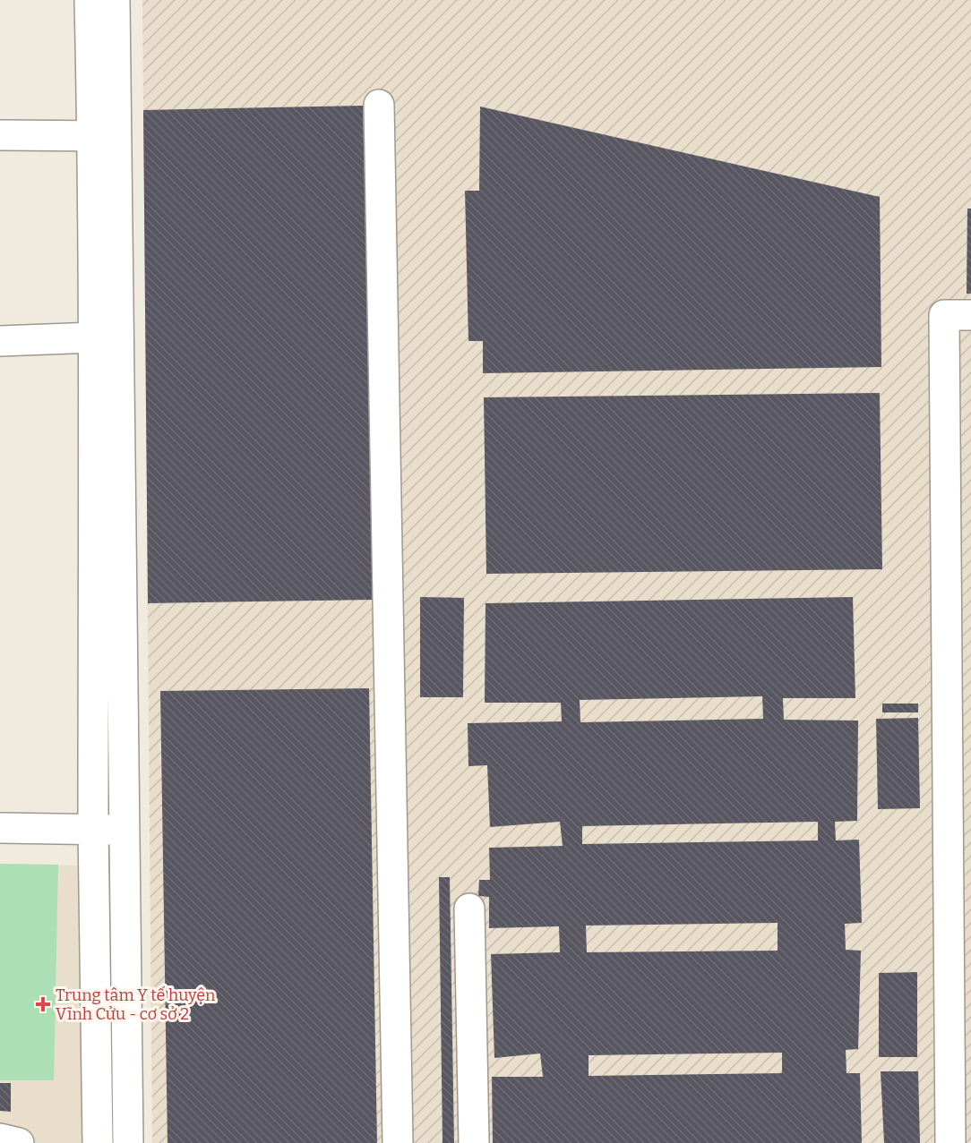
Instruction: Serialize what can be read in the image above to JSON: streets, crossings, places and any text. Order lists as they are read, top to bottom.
{
  "places": {
    "health": ["Trung tâm Y tế huyện Vĩnh Cửu - cơ sở 2"]
  }
}
